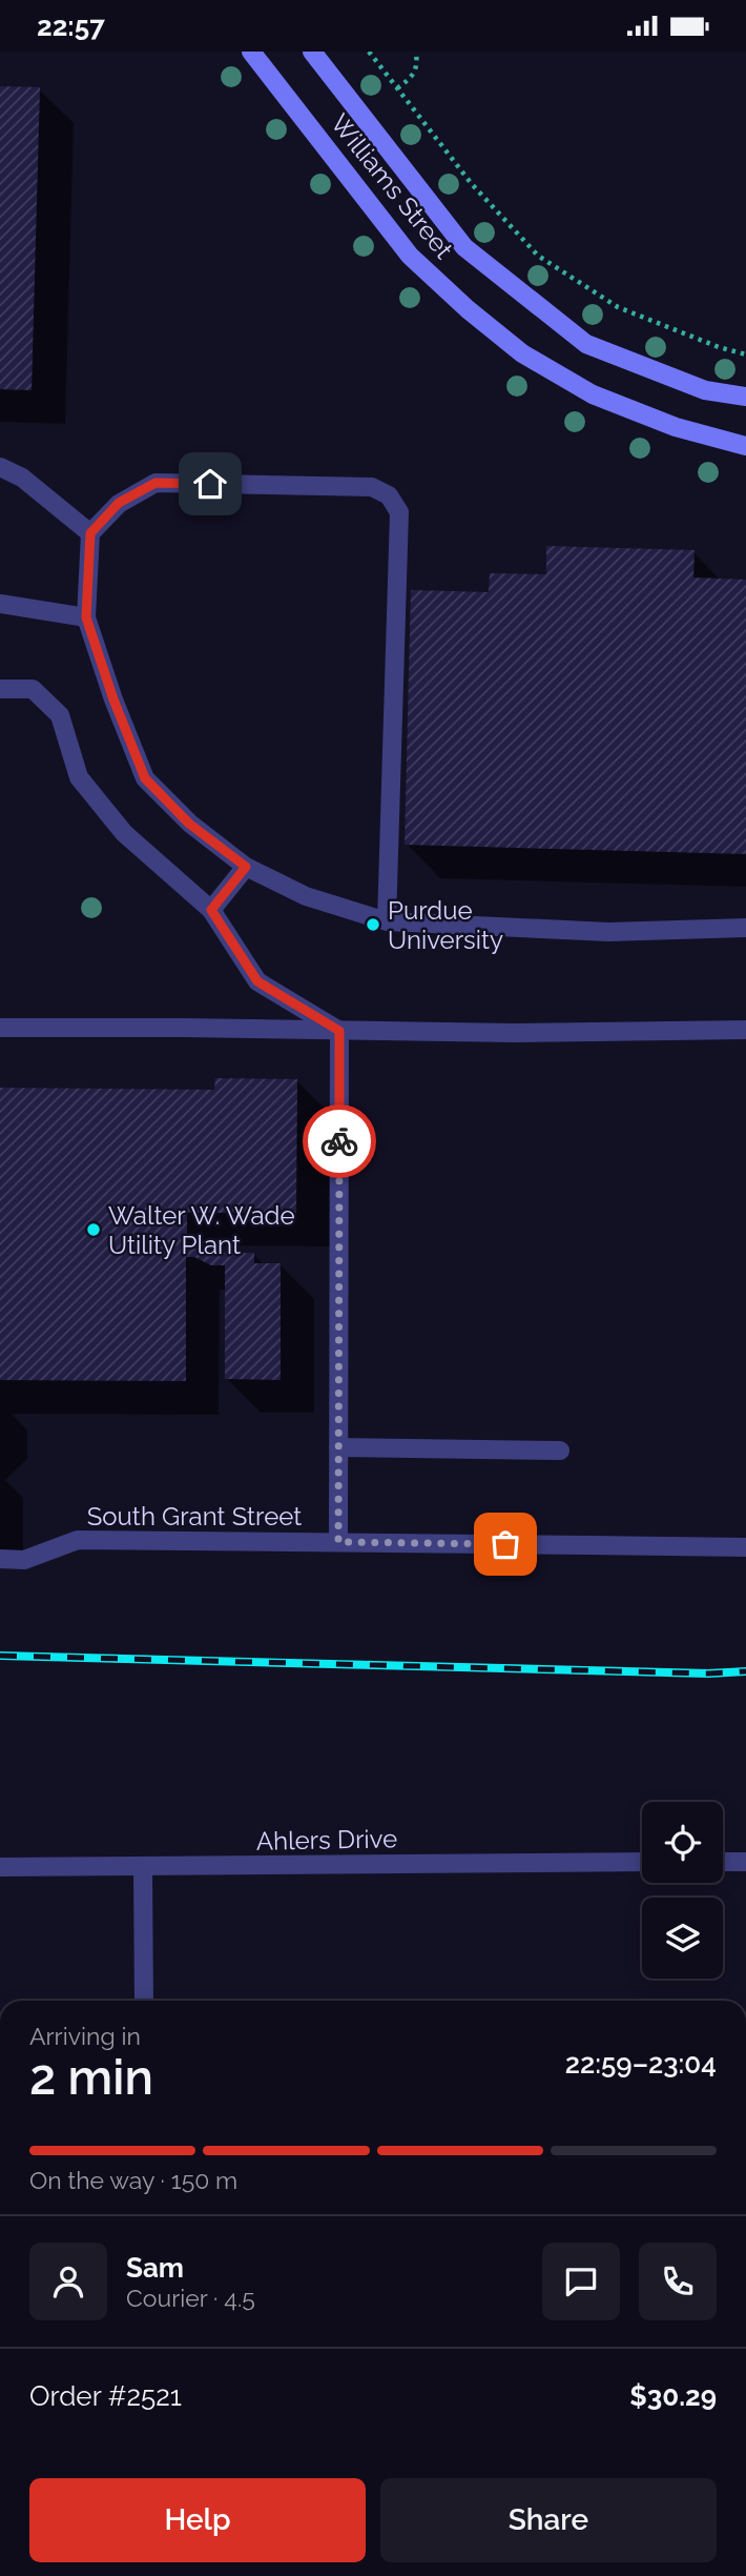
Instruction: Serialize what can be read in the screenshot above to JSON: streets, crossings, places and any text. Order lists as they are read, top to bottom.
{
  "streets": {
    "main road": ["Williams Street"],
    "street": ["South Grant Street", "Ahlers Drive"]
  },
  "places": ["Purdue University", "Walter W. Wade Utility Plant"],
  "page": {
    "status": "22:57",
    "heading": ["2 min", "Arriving in", "22:59–23:04"],
    "panel": [
      "Sam",
      "Courier · 4.5",
      "Order #2521",
      "$30.29"
    ],
    "bar": "On the way · 150 m",
    "buttons": ["Help", "Share"]
  }
}
